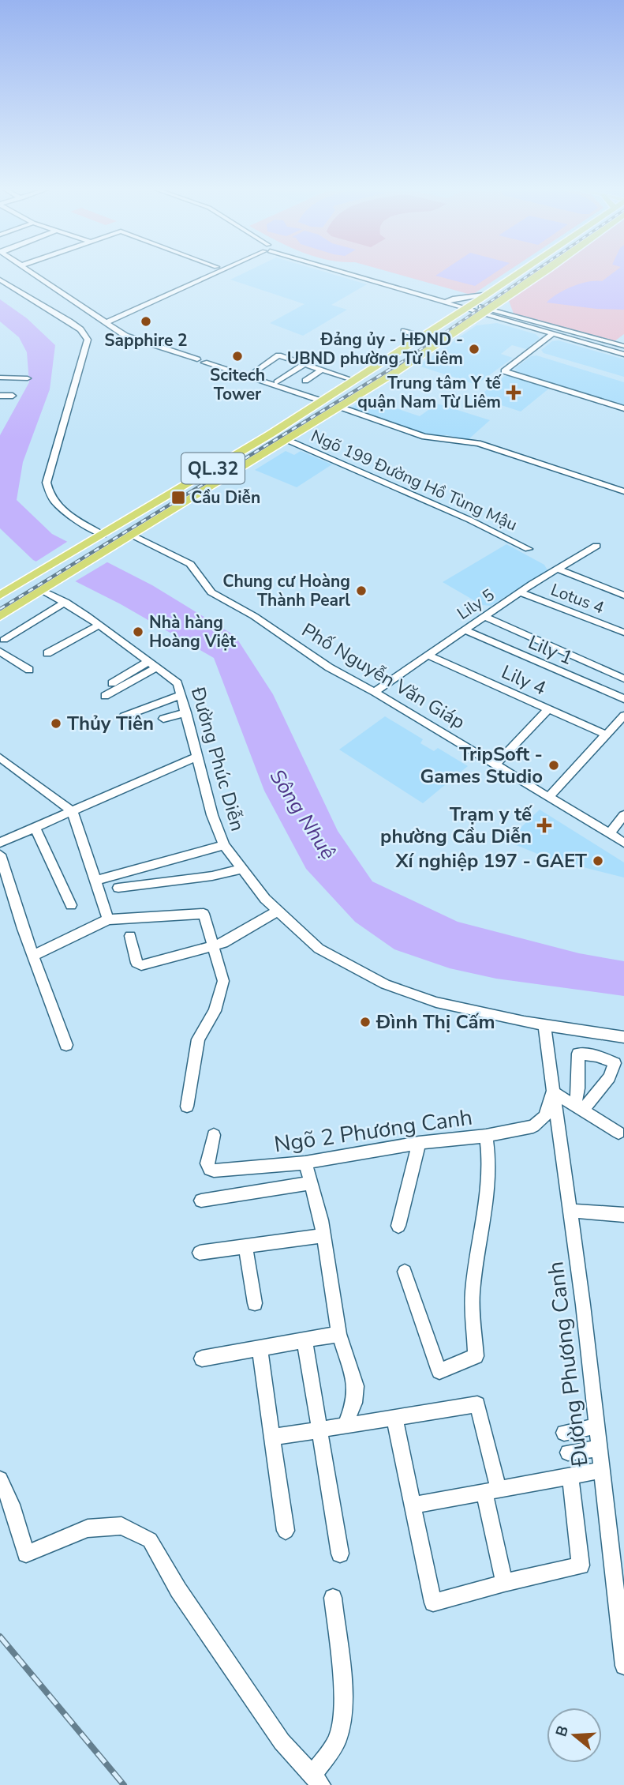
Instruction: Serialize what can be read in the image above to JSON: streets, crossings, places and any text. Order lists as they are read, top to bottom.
{
  "streets": {
    "highway": ["QL.32"],
    "street": [
      "Ngõ 199 Đường Hồ Tùng Mậu",
      "Lotus 4",
      "Lily 5",
      "Lily 1",
      "Phố Nguyễn Văn Giáp",
      "Lily 4",
      "Đường Phúc Diễn",
      "Ngõ 2 Phương Canh",
      "Đường Phương Canh"
    ]
  },
  "crossings": [
    ["QL.32", "Ngõ 199 Đường Hồ Tùng Mậu"],
    ["QL.32", "Phố Nguyễn Văn Giáp"],
    ["QL.32", "Đường Phúc Diễn"],
    ["Lotus 4", "Lily 5"],
    ["Lily 5", "Lily 1"],
    ["Lily 5", "Phố Nguyễn Văn Giáp"],
    ["Lily 5", "Lily 4"],
    ["Đường Phúc Diễn", "Đường Phương Canh"],
    ["Ngõ 2 Phương Canh", "Đường Phương Canh"]
  ],
  "water": ["Sông Nhuệ"],
  "places": {
    "other": [
      "Sapphire 2",
      "Đảng ủy - HĐND - UBND phường Từ Liêm",
      "Scitech Tower",
      "Chung cư Hoàng Thành Pearl",
      "Nhà hàng Hoàng Việt",
      "Thủy Tiên",
      "TripSoft - Games Studio",
      "Xí nghiệp 197 - GAET",
      "Đình Thị Cấm"
    ],
    "health": ["Trung tâm Y tế quận Nam Từ Liêm", "Trạm y tế phường Cầu Diễn"],
    "transit": ["Cầu Diễn"]
  },
  "north": "left"
}
